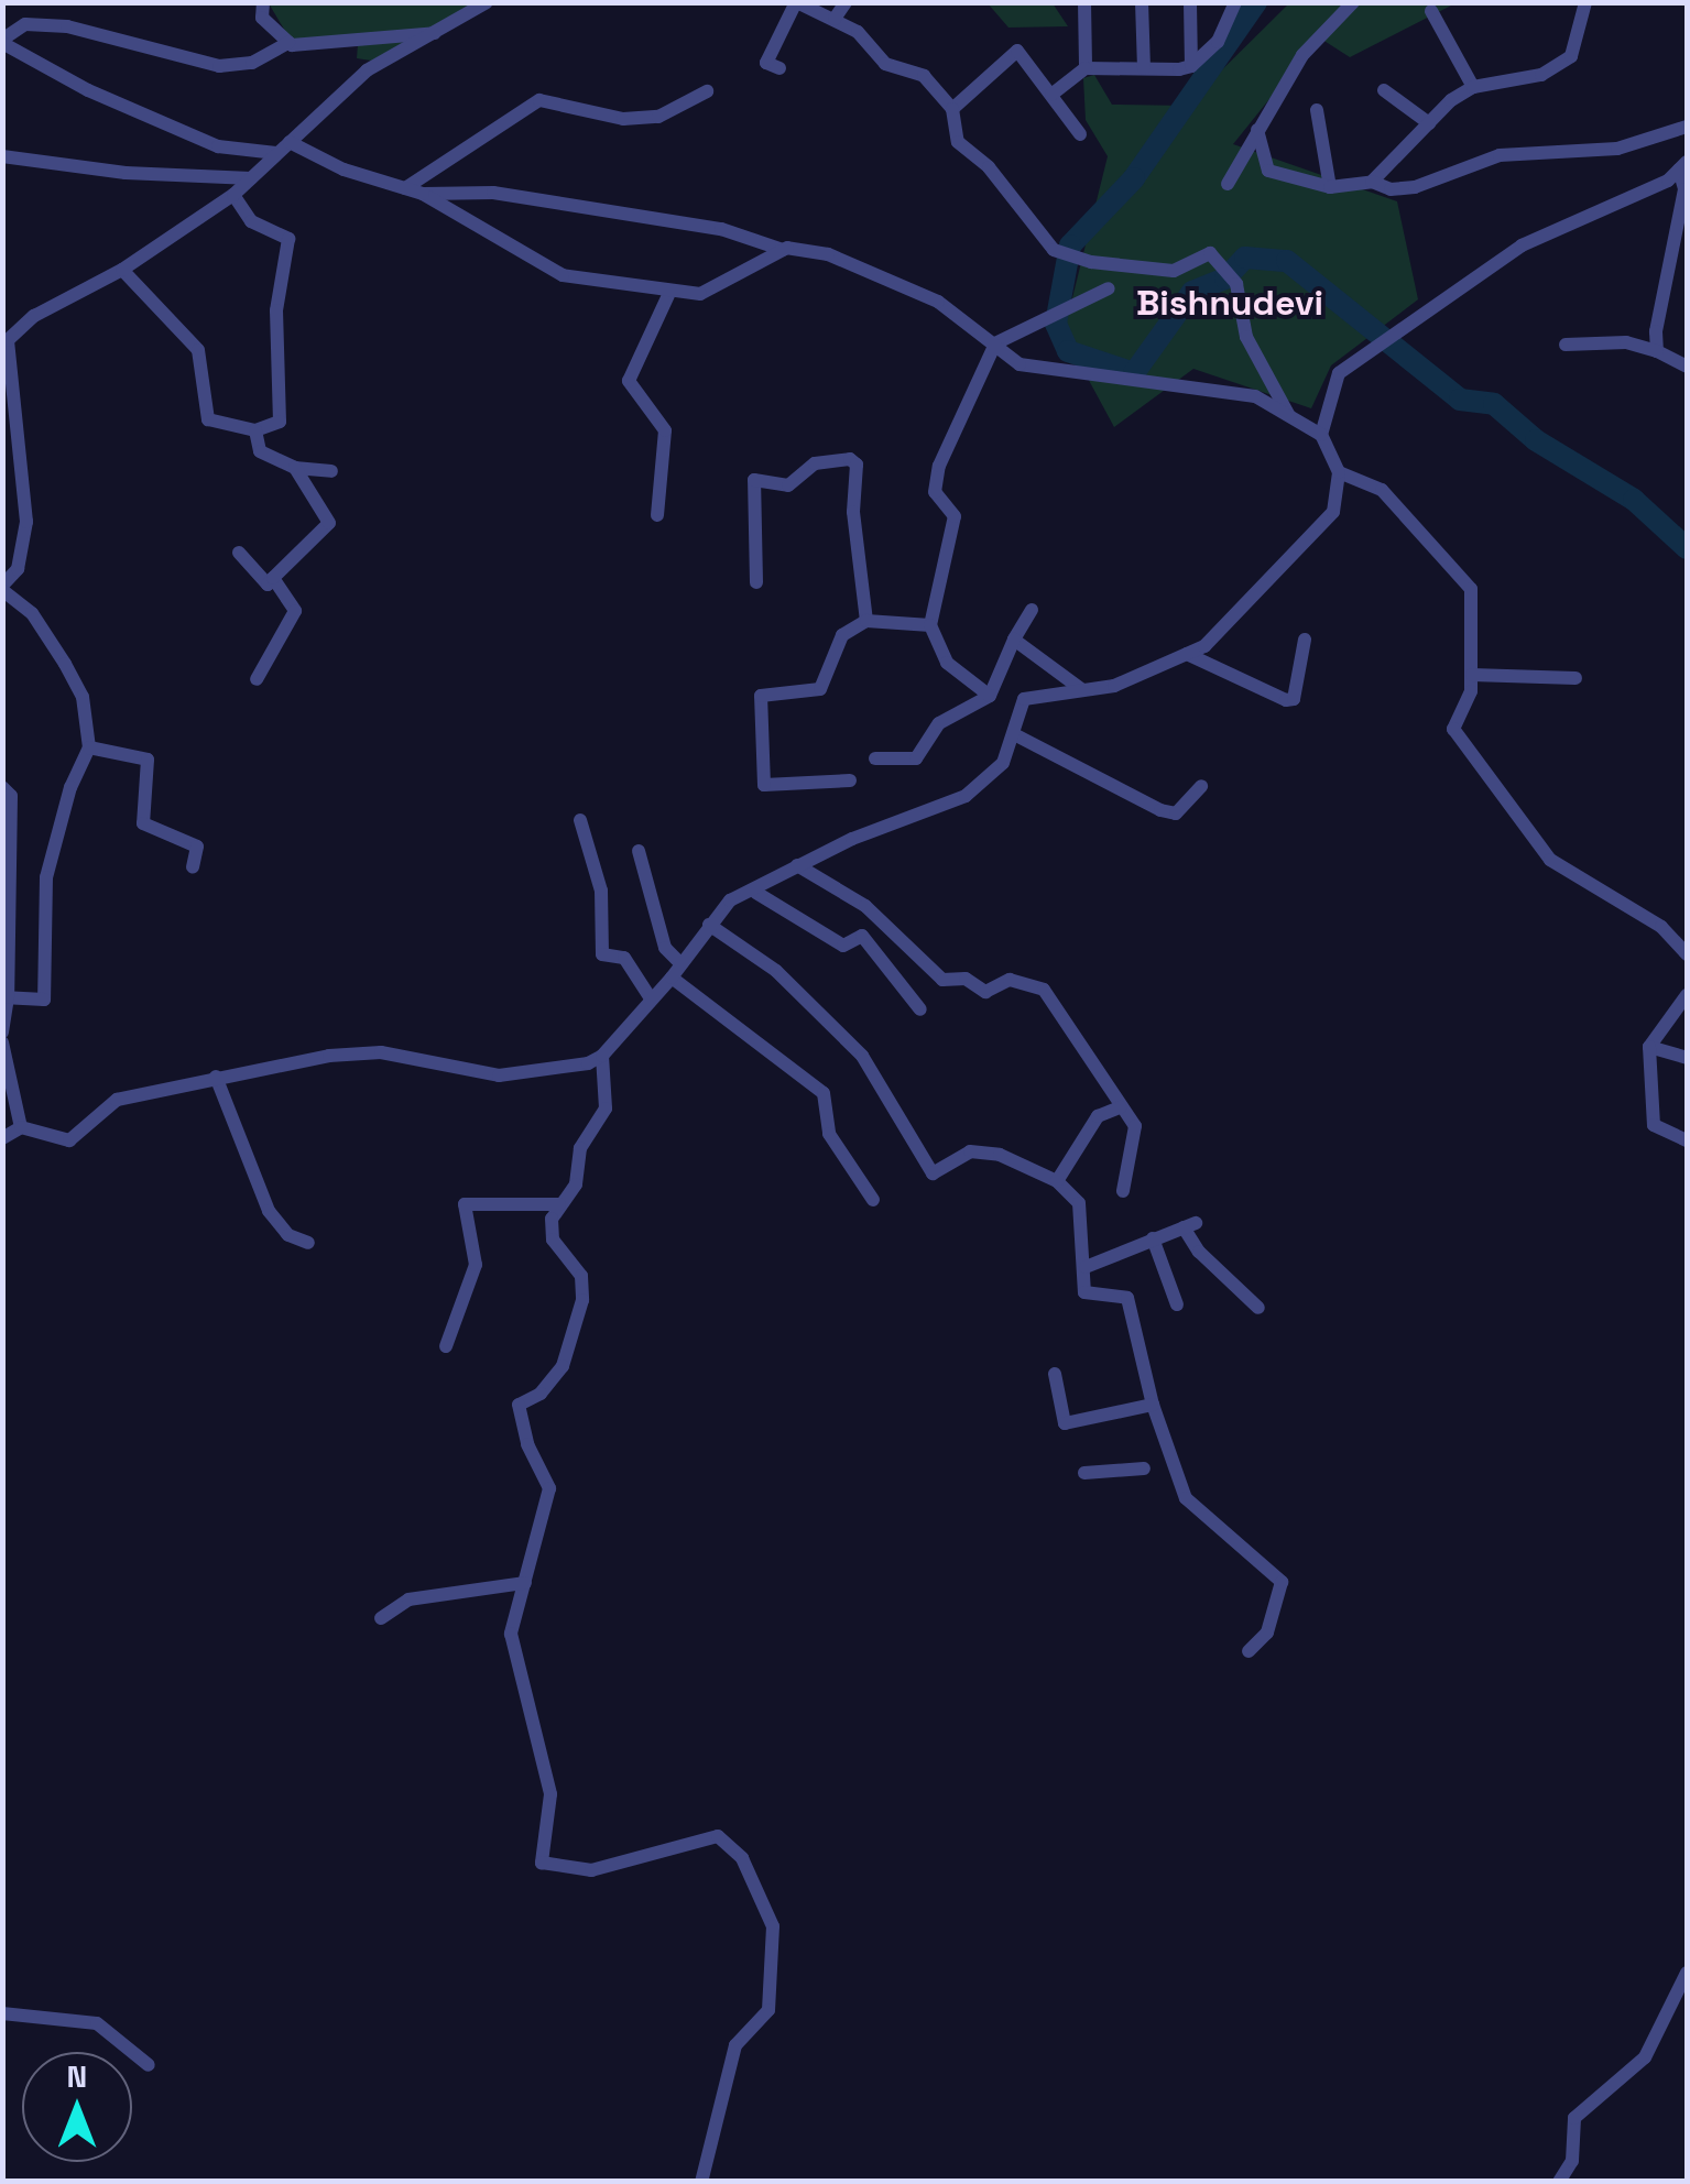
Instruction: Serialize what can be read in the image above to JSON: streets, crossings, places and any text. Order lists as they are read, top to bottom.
{
  "districts": ["Bishnudevi"],
  "north": "top"
}
